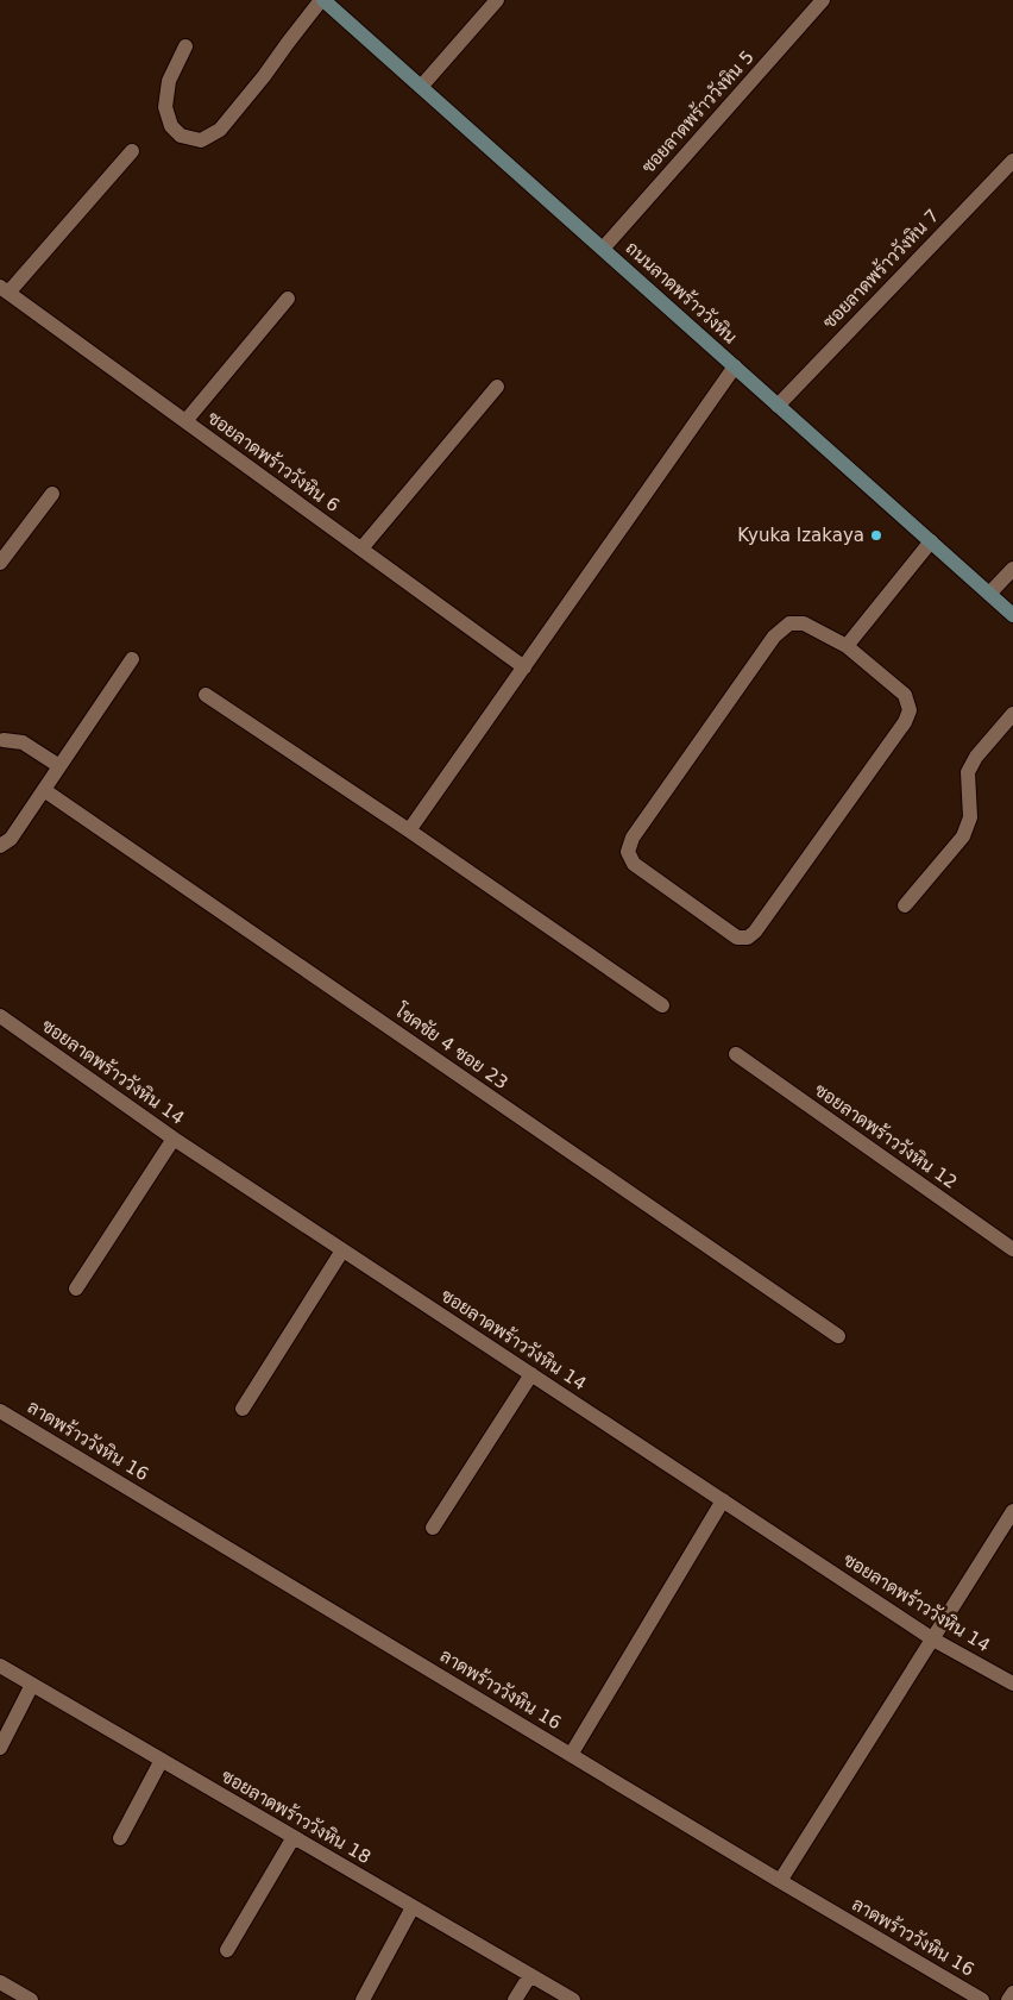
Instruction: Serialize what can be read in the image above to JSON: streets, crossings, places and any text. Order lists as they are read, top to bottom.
{
  "streets": {
    "main road": ["ถนนลาดพร้าววังหิน"],
    "street": [
      "ซอยลาดพร้าววังหิน 5",
      "ซอยลาดพร้าววังหิน 7",
      "ซอยลาดพร้าววังหิน 6",
      "โชคชัย 4 ซอย 23",
      "ซอยลาดพร้าววังหิน 14",
      "ซอยลาดพร้าววังหิน 12",
      "ลาดพร้าววังหิน 16",
      "ซอยลาดพร้าววังหิน 18"
    ]
  },
  "crossings": [
    ["ซอยลาดพร้าววังหิน 5", "ถนนลาดพร้าววังหิน"],
    ["ซอยลาดพร้าววังหิน 7", "ถนนลาดพร้าววังหิน"]
  ],
  "places": ["Kyuka Izakaya"]
}
